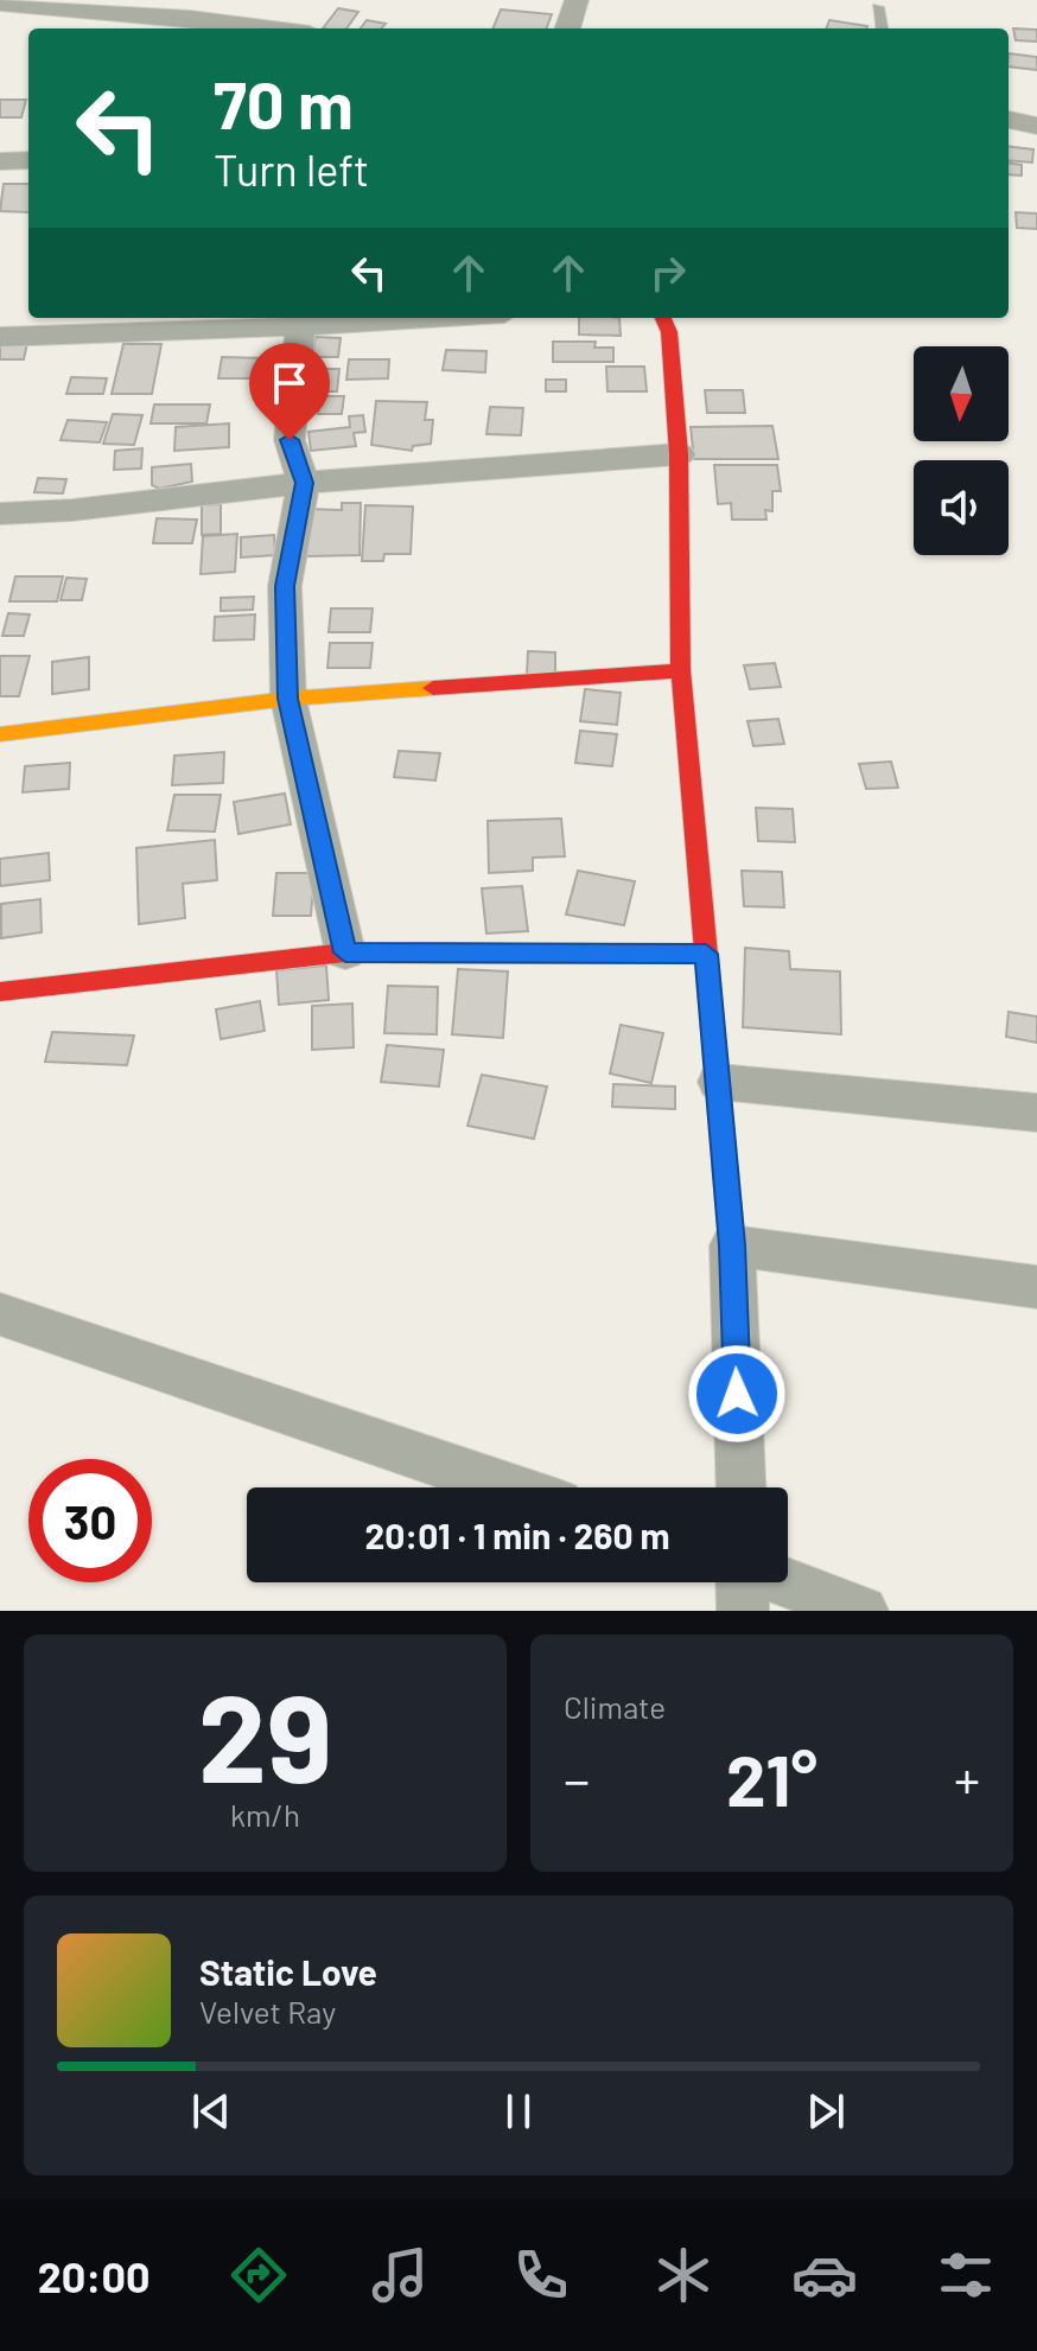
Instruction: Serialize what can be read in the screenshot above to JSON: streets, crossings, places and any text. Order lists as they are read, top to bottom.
{
  "north": "bottom",
  "page": {
    "turn": ["70 m", "Turn left"],
    "limit": "30",
    "trip": "20:01 · 1 min · 260 m",
    "tile": [
      ["29", "km/h"],
      "Climate"
    ],
    "heat": ["−", "21°", "+"],
    "song": ["Static Love", "Velvet Ray"],
    "tabs": "20:00"
  }
}
